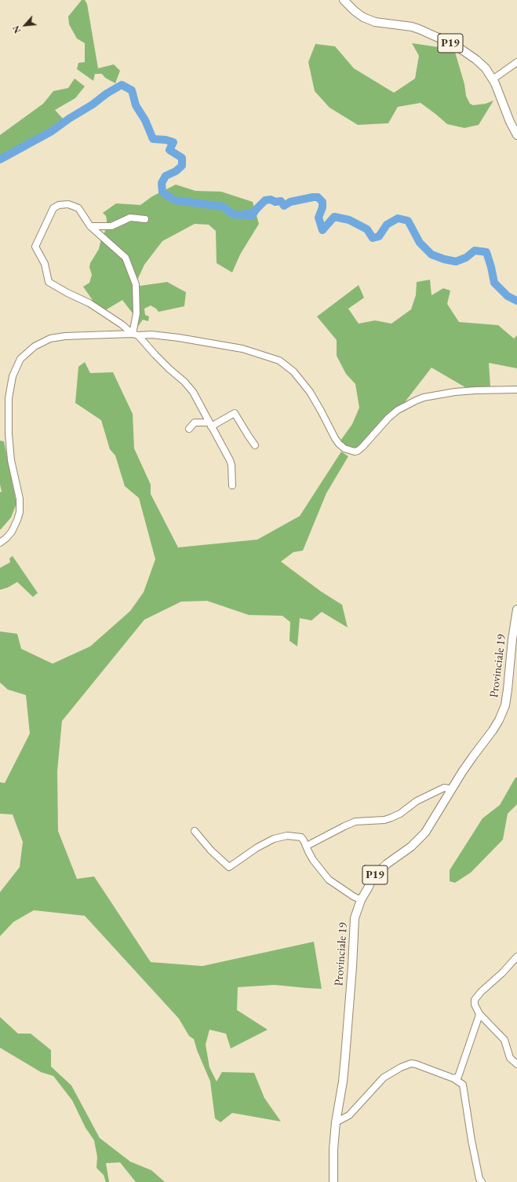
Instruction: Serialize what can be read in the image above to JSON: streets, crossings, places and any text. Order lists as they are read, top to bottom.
{
  "streets": {
    "main road": ["P19", "Provinciale 19"]
  },
  "north": "bottom left"
}
